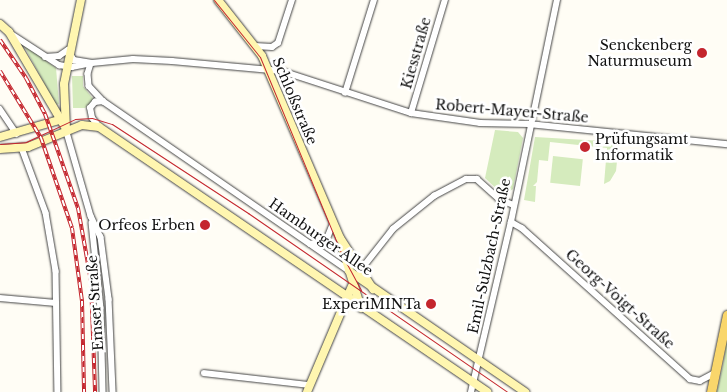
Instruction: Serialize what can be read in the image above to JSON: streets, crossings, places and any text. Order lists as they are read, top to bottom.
{
  "streets": {
    "street": [
      "Kiesstraße",
      "Schloßstraße",
      "Robert-Mayer-Straße",
      "Hamburger Allee",
      "Emil-Sulzbach-Straße",
      "Georg-Voigt-Straße",
      "Emser Straße"
    ]
  },
  "crossings": [
    ["Kiesstraße", "Robert-Mayer-Straße"],
    ["Schloßstraße", "Robert-Mayer-Straße"],
    ["Schloßstraße", "Hamburger Allee"],
    ["Robert-Mayer-Straße", "Hamburger Allee"],
    ["Robert-Mayer-Straße", "Emil-Sulzbach-Straße"],
    ["Hamburger Allee", "Emil-Sulzbach-Straße"],
    ["Emil-Sulzbach-Straße", "Georg-Voigt-Straße"]
  ],
  "places": [
    "Senckenberg Naturmuseum",
    "Prüfungsamt Informatik",
    "Orfeos Erben",
    "ExperiMINTa"
  ]
}
